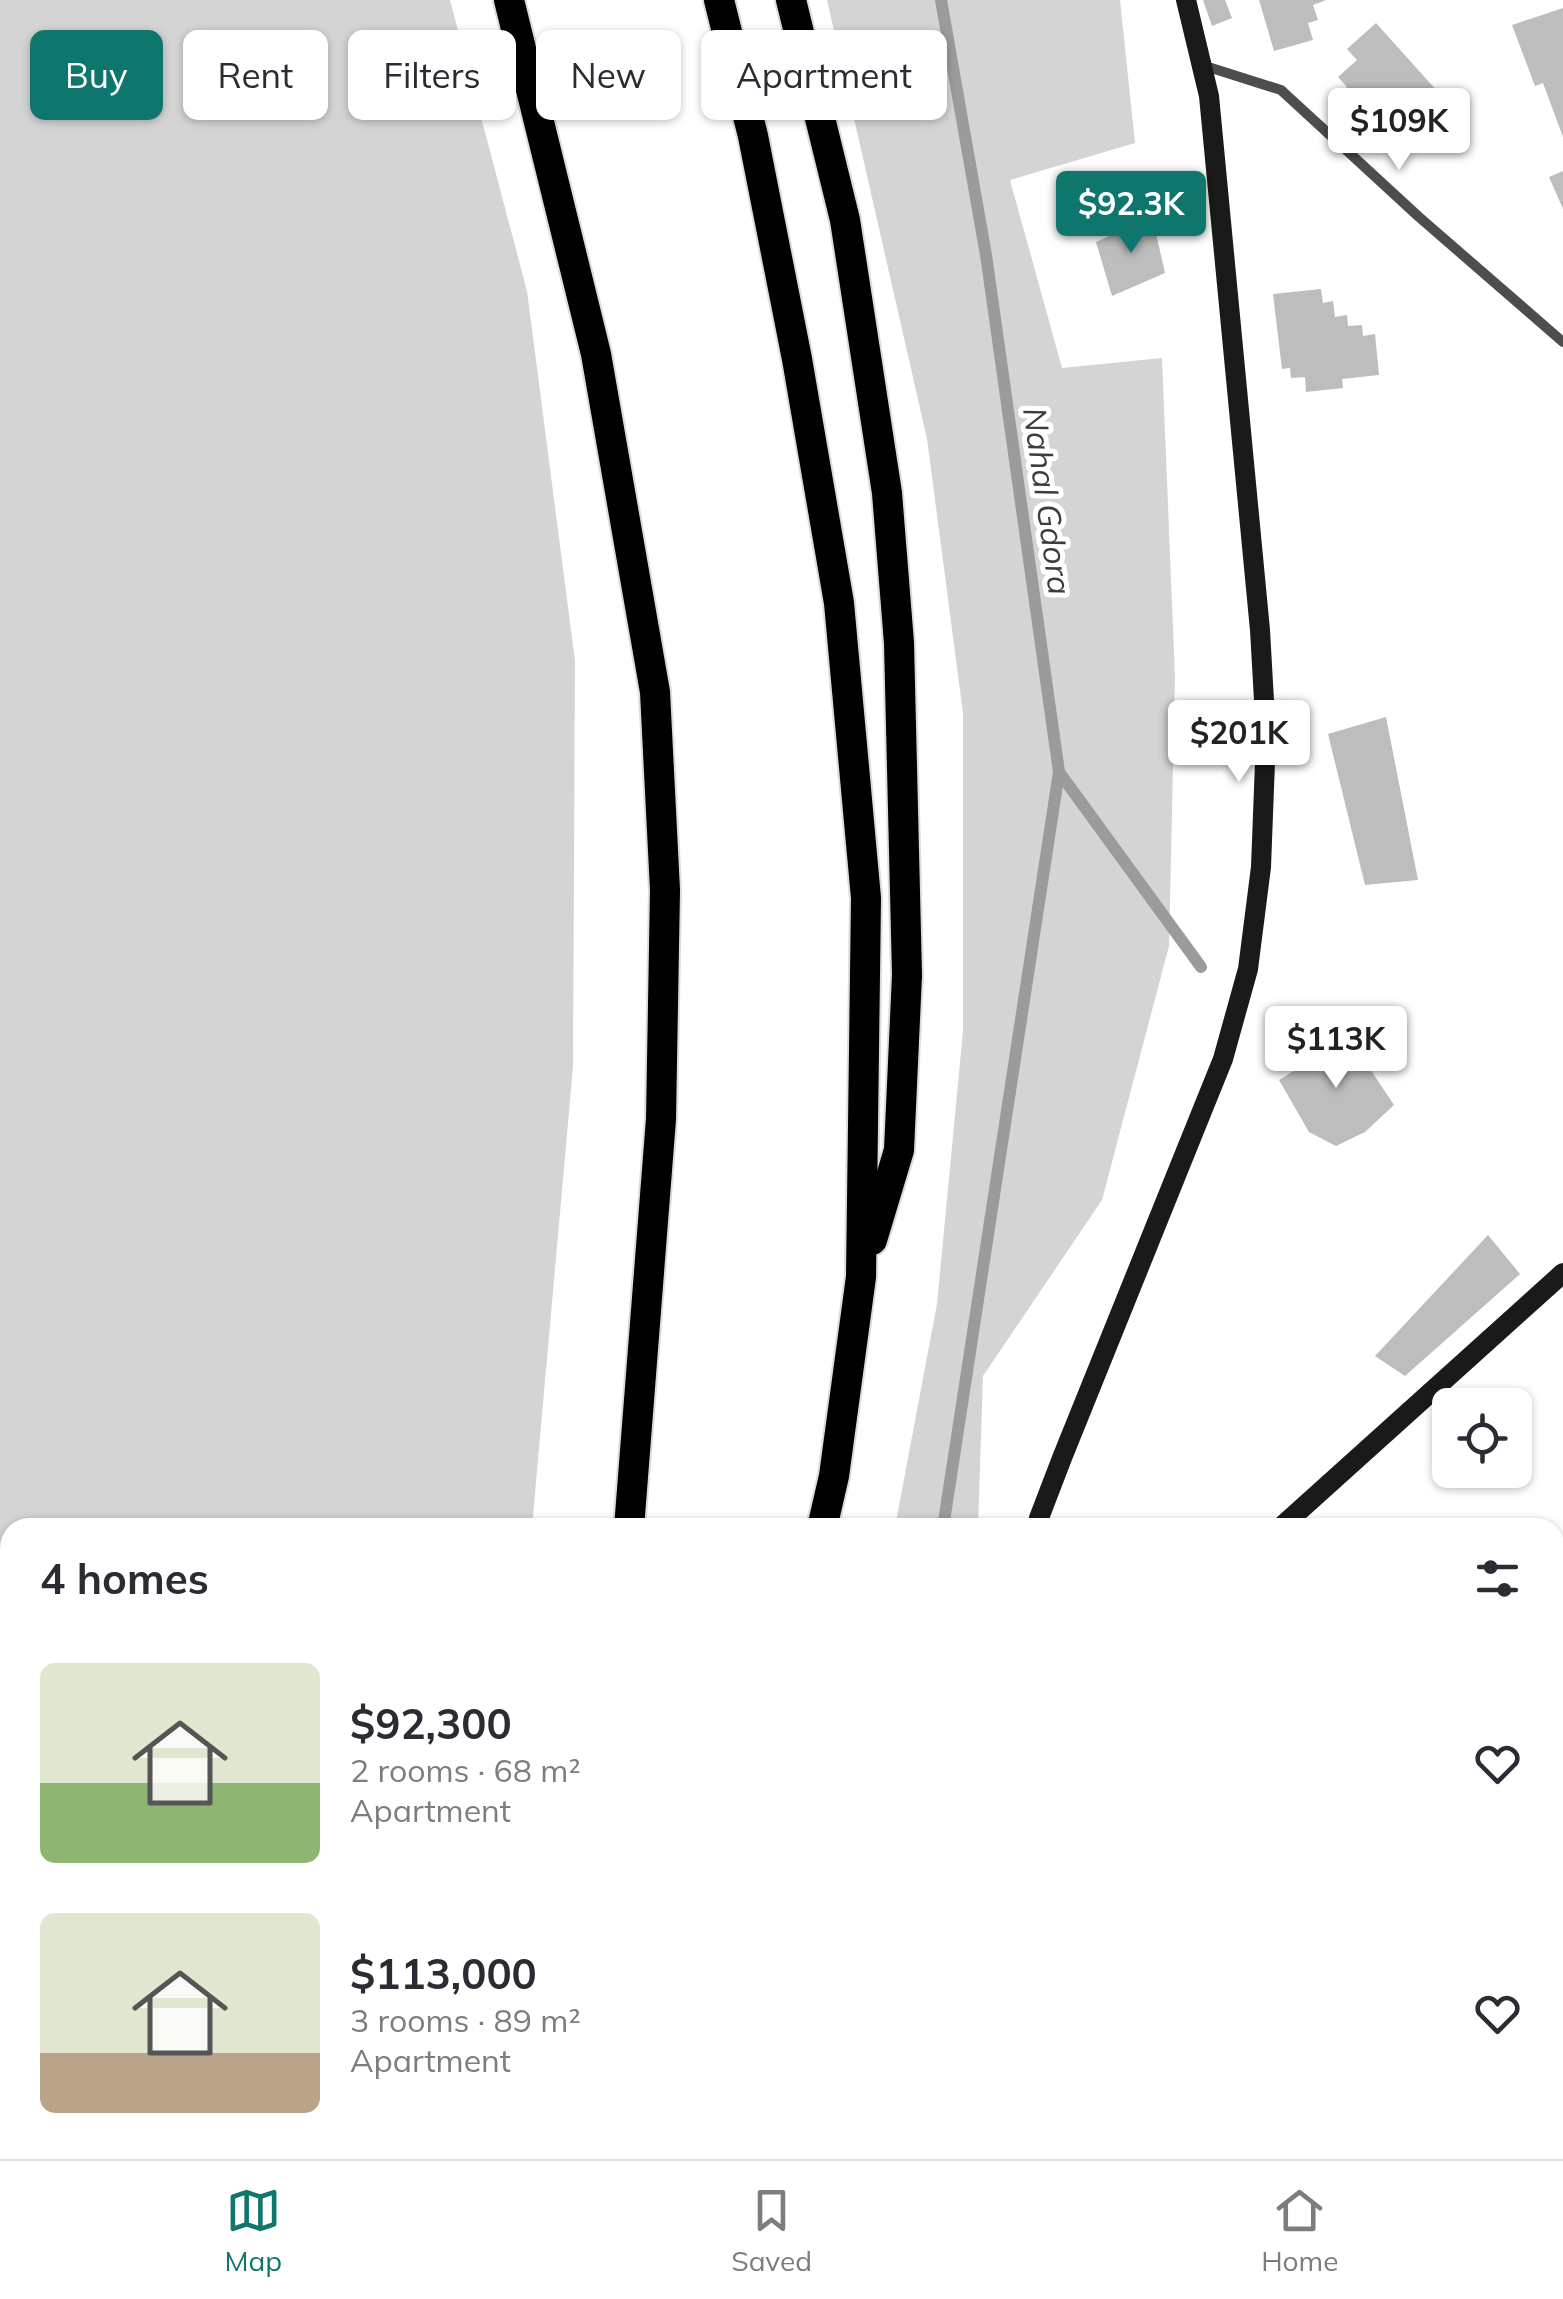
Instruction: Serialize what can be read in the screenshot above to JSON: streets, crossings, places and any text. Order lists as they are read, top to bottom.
{
  "water": ["Nahal Gdora"],
  "page": {
    "chip": [
      "Buy",
      "Rent",
      "Filters",
      "New",
      "Apartment"
    ],
    "price": [
      "$109K",
      "$92.3K",
      "$201K",
      "$113K"
    ],
    "heading": "4 homes",
    "list": [
      {
        "name": "$92,300",
        "note": "2 rooms · 68 m² · Apartment"
      },
      {
        "name": "$113,000",
        "note": "3 rooms · 89 m² · Apartment"
      }
    ],
    "tabs": ["Map", "Saved", "Home"]
  }
}
